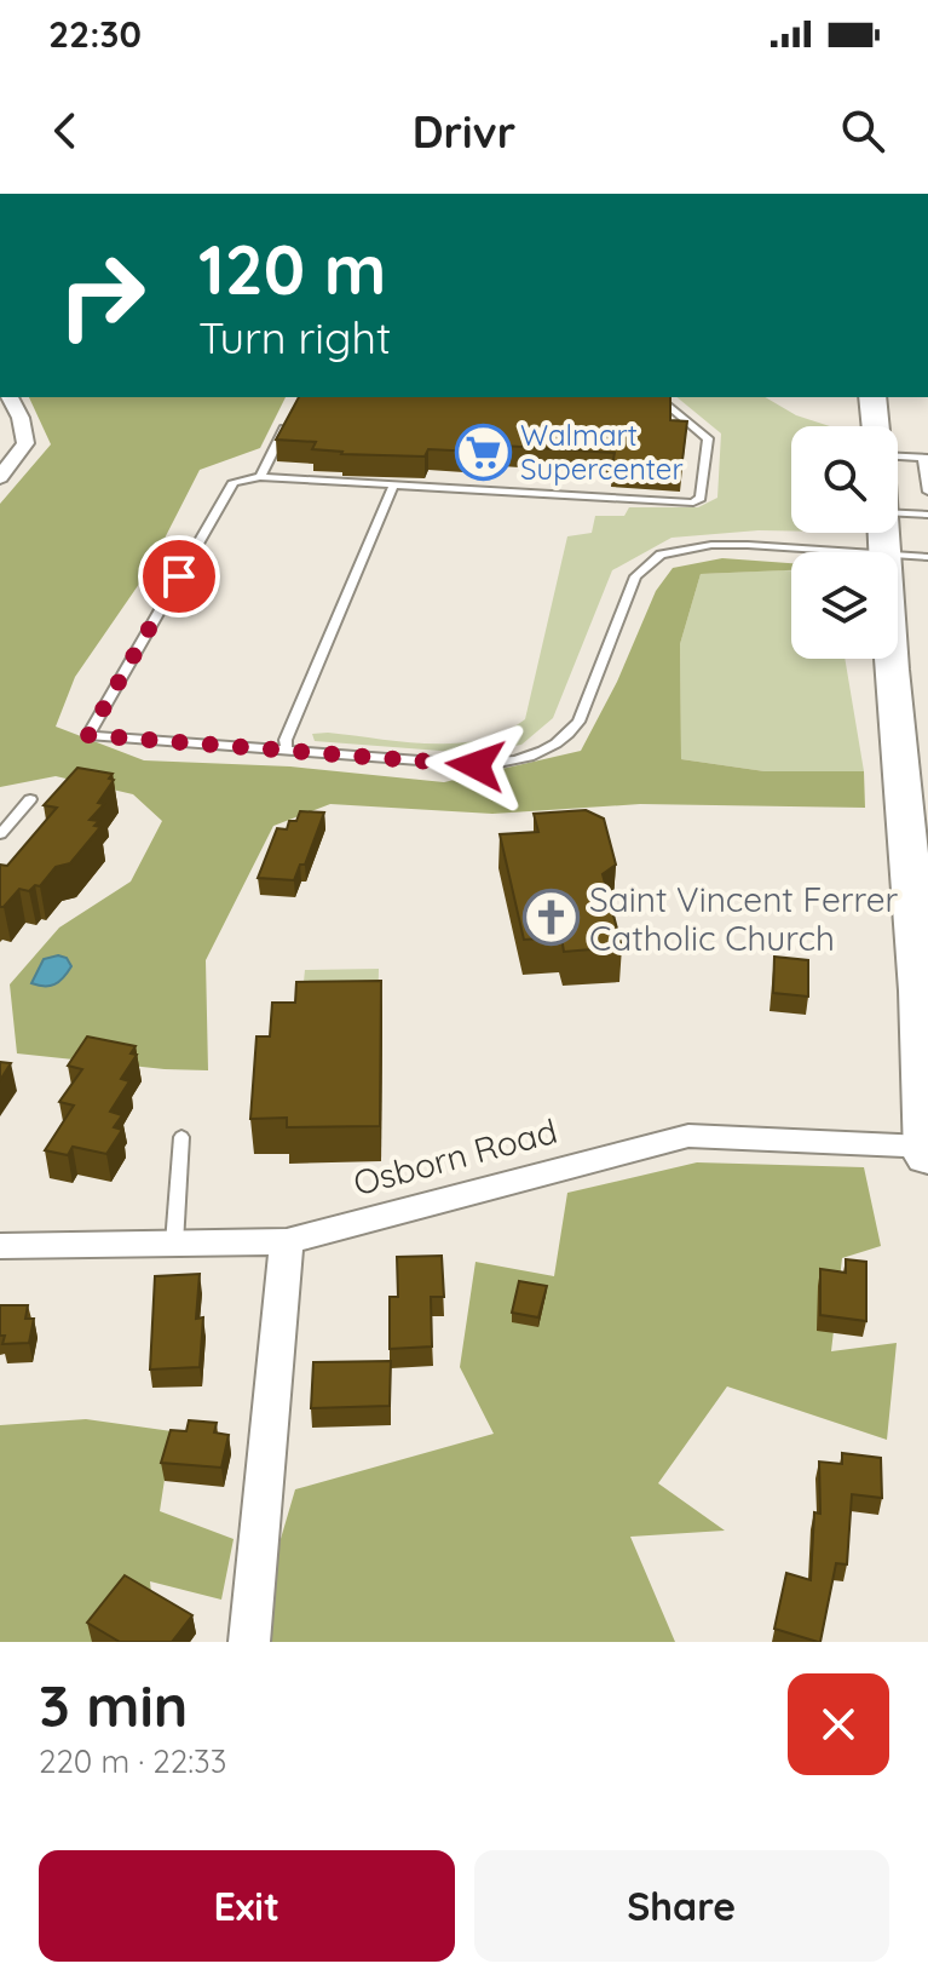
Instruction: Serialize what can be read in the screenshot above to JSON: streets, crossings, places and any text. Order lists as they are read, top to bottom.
{
  "streets": {
    "street": ["Osborn Road"]
  },
  "places": {
    "supermarket": ["Walmart Supercenter"],
    "church": ["Saint Vincent Ferrer Catholic Church"]
  },
  "page": {
    "status": "22:30",
    "header": "Drivr",
    "turn": ["120 m", "Turn right"],
    "heading": ["3 min", "220 m · 22:33"],
    "buttons": ["Exit", "Share"]
  }
}
